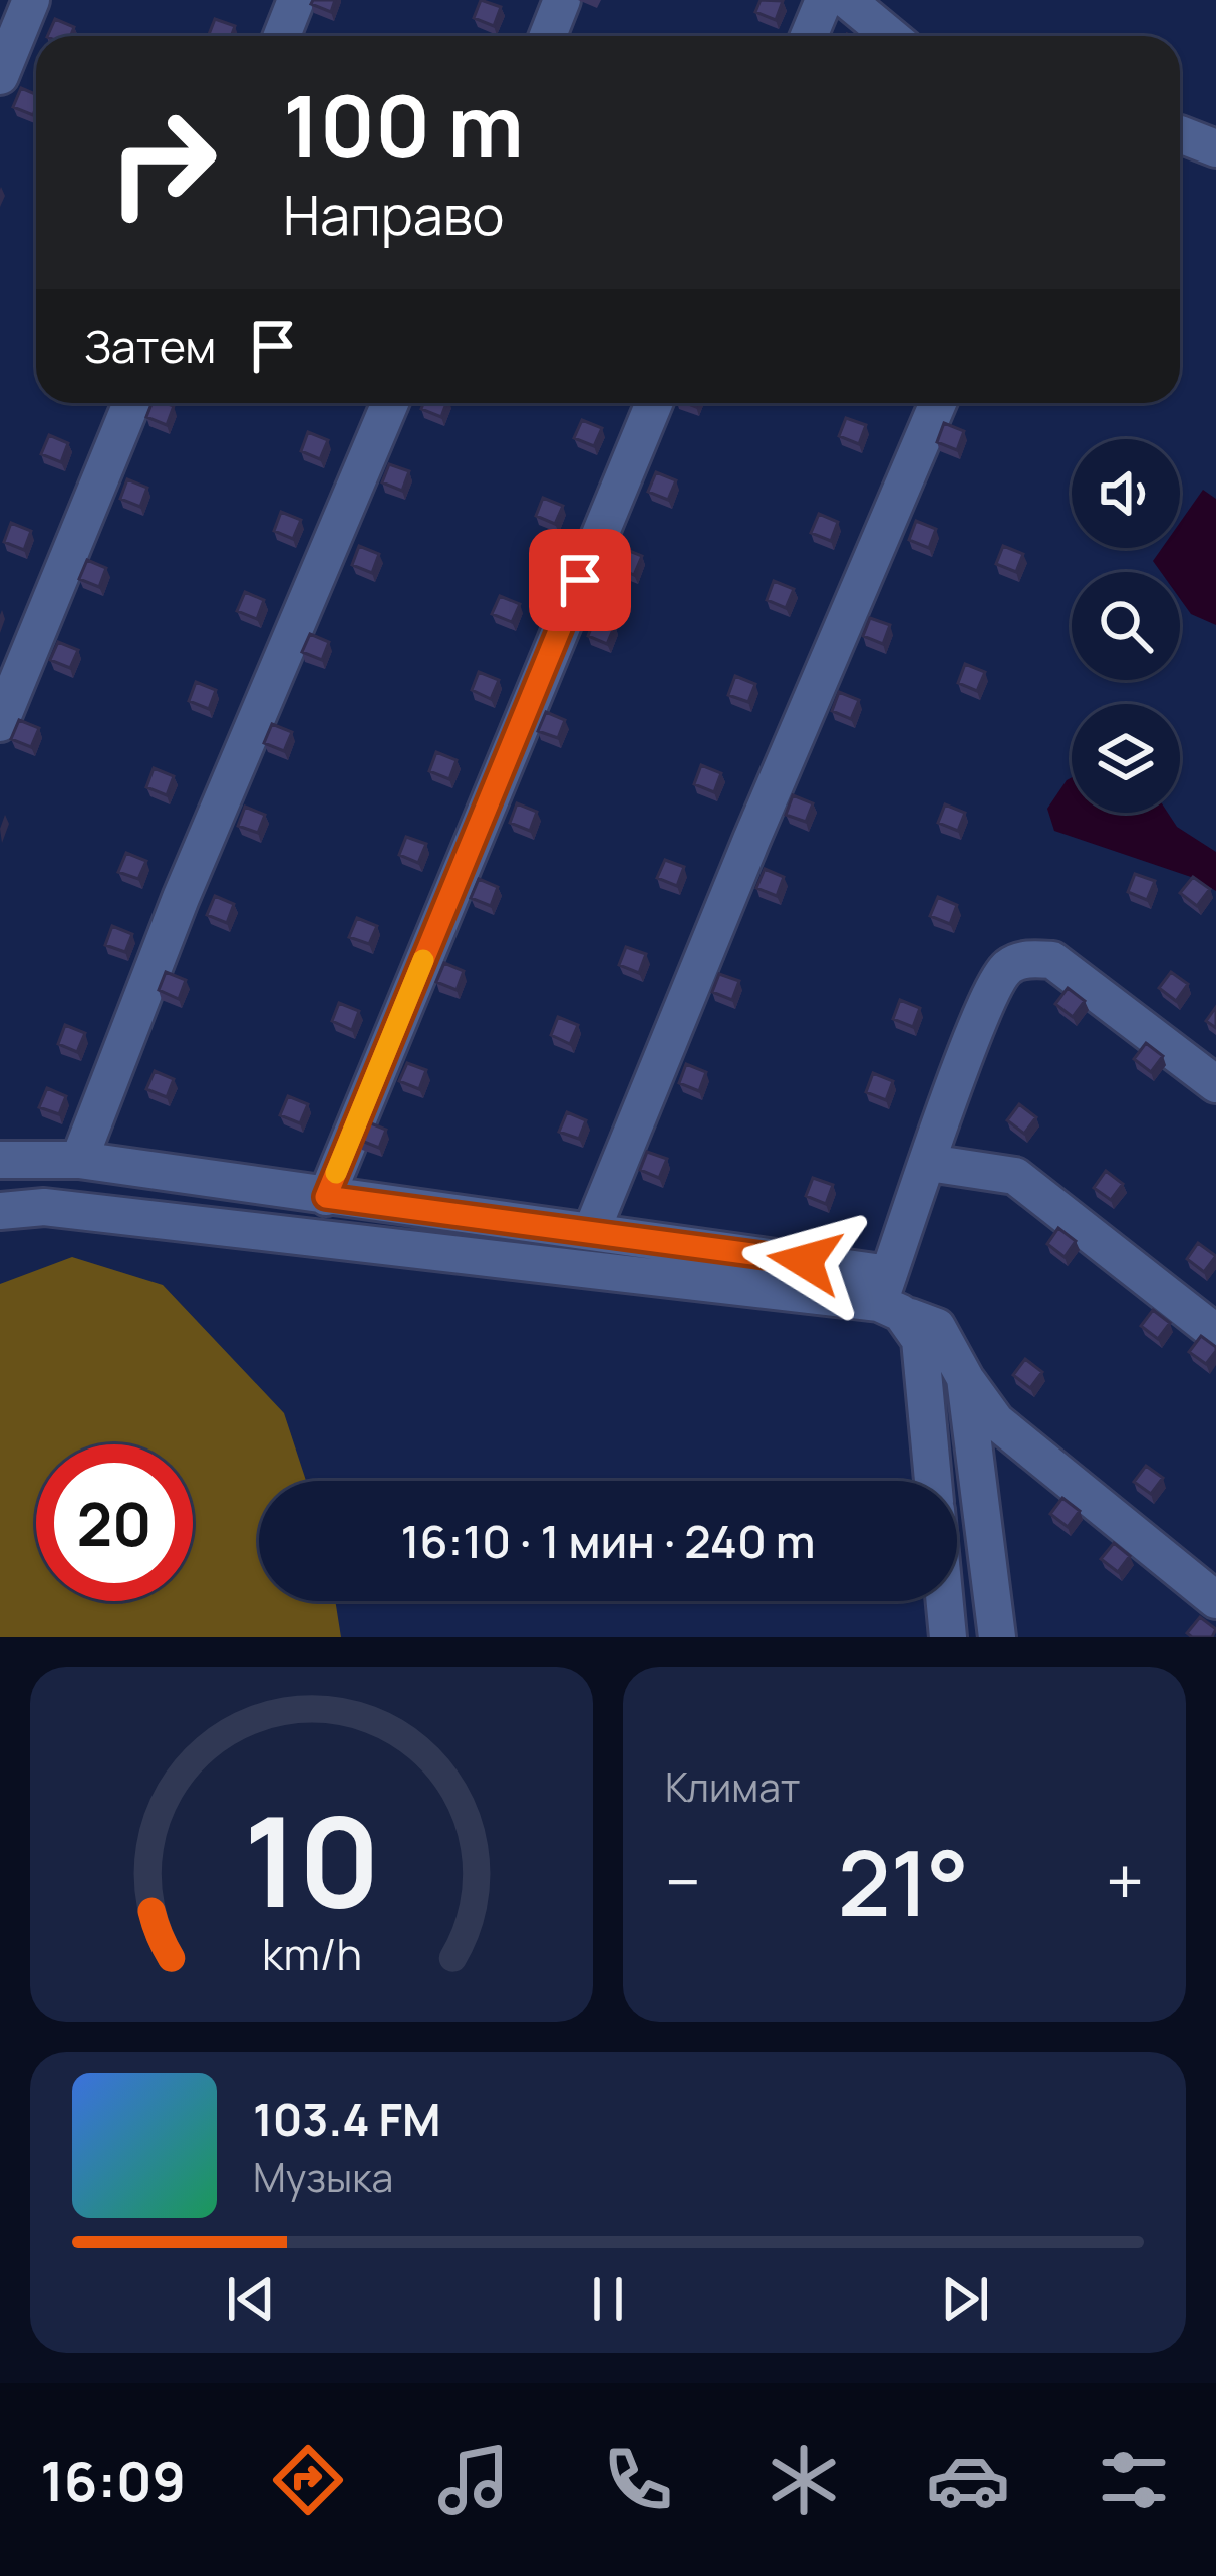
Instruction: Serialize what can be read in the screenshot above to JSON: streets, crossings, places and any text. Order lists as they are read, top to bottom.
{
  "page": {
    "turn": ["100 m", "Направо"],
    "then": "Затем",
    "limit": "20",
    "trip": "16:10 · 1 мин · 240 m",
    "tile": "Климат",
    "heat": ["−", "21°", "+"],
    "song": ["103.4 FM", "Музыка"],
    "tabs": "16:09",
    "gauge": ["10", "km/h"]
  }
}
